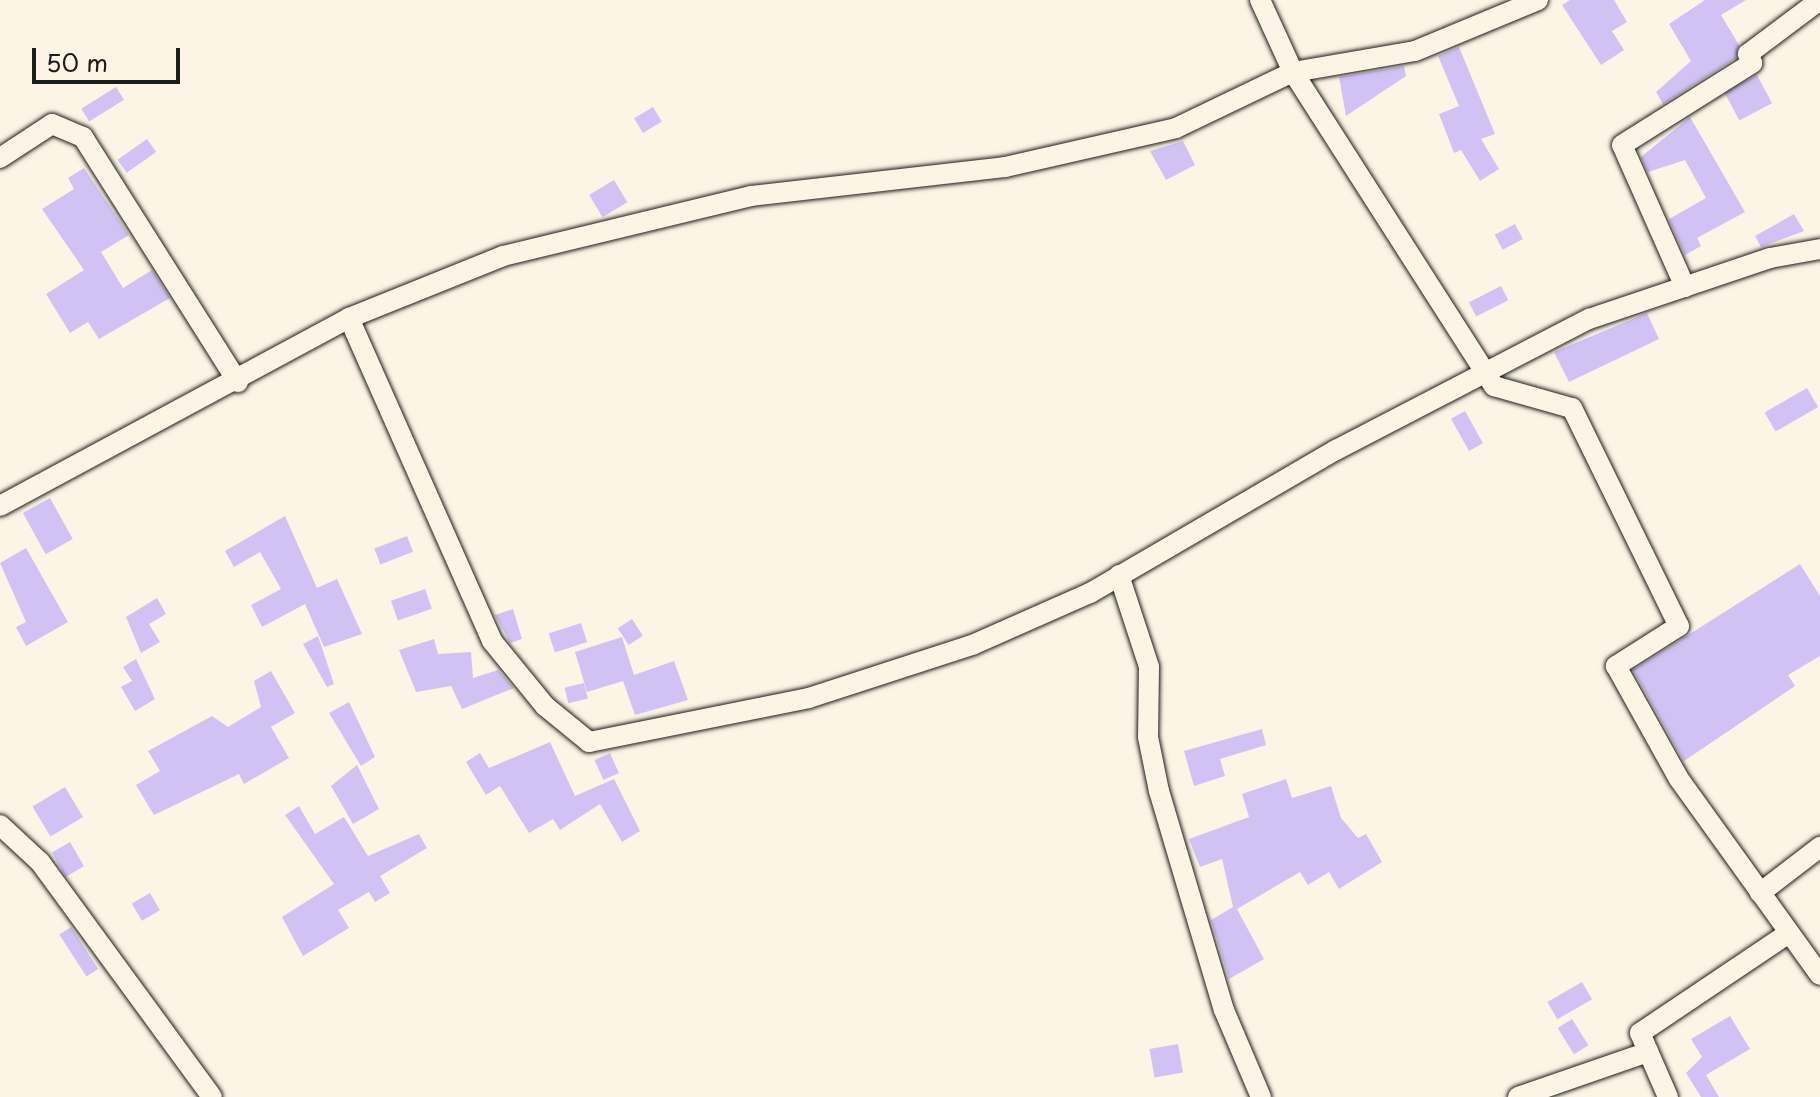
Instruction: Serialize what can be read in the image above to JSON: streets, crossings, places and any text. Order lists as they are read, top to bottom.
{
  "scale_bar": "50 m"
}
